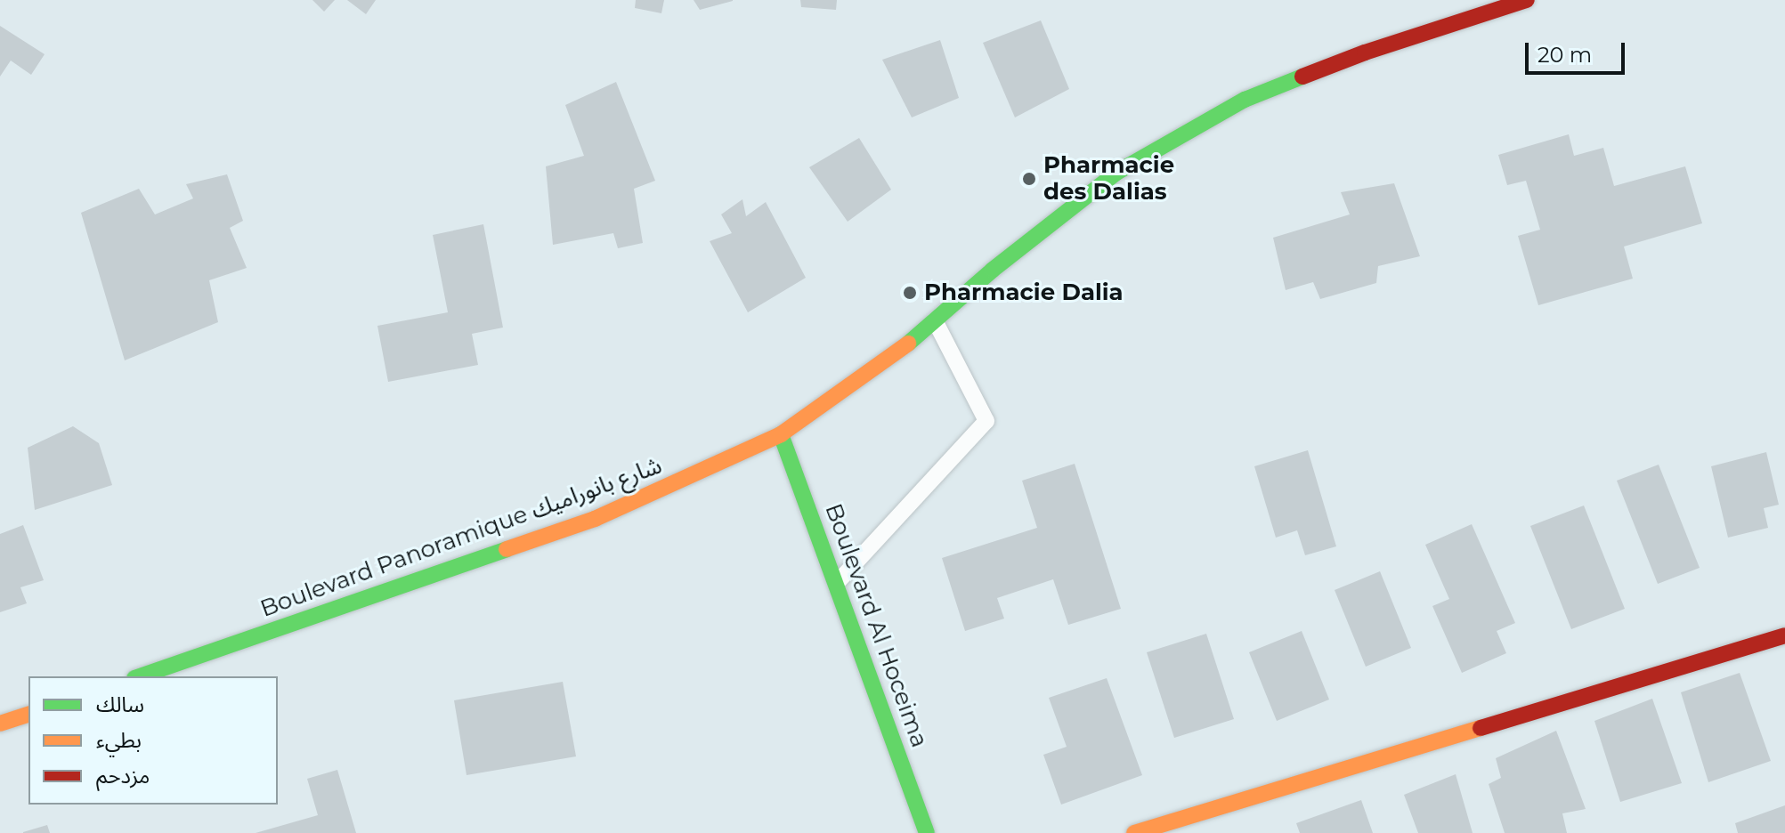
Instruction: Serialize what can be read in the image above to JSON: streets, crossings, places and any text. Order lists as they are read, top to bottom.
{
  "streets": {
    "main road": ["Boulevard Panoramique شارع بانوراميك", "Boulevard Al Hoceima"]
  },
  "crossings": [
    ["Boulevard Panoramique شارع بانوراميك", "Boulevard Al Hoceima"]
  ],
  "places": ["Pharmacie des Dalias", "Pharmacie Dalia"],
  "legend": ["سالك", "بطيء", "مزدحم"],
  "scale_bar": "20 m"
}
